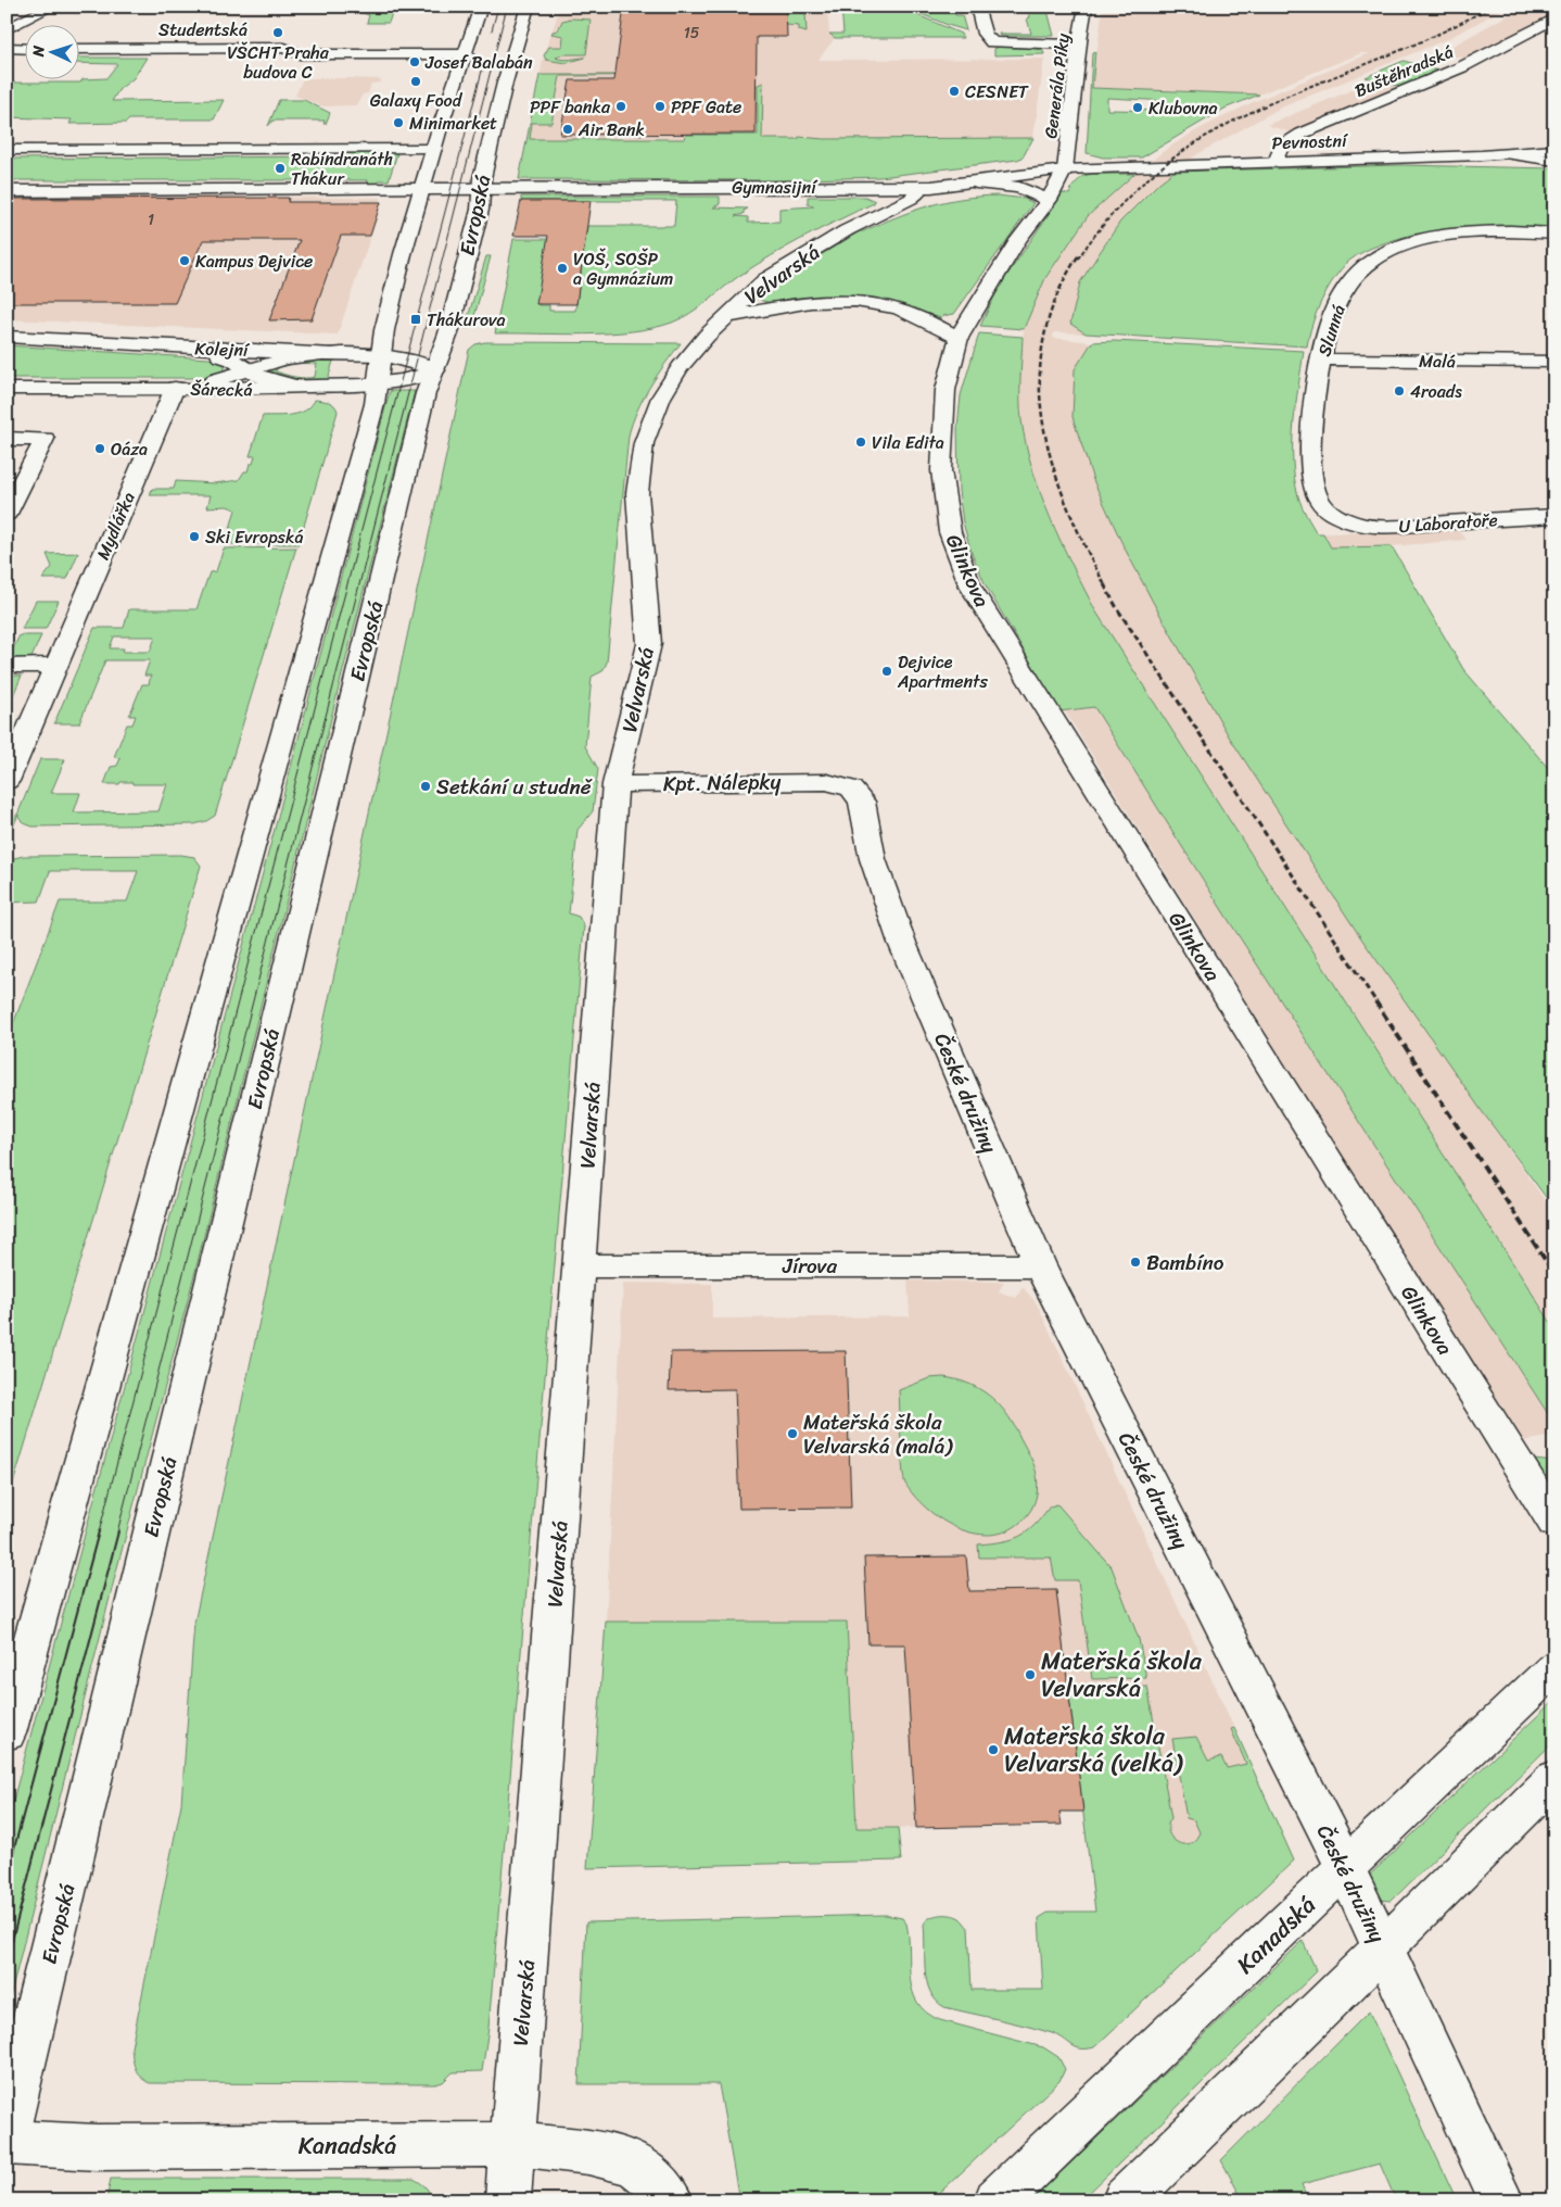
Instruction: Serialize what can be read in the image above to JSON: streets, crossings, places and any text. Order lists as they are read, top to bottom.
{
  "streets": {
    "street": [
      "Studentská",
      "Buštěhradská",
      "Generála Píky",
      "Pevnostní",
      "Gymnasijní",
      "Evropská",
      "Velvarská",
      "Slunná",
      "Kolejní",
      "Malá",
      "Šárecká",
      "U Laboratoře",
      "Mydlářka",
      "Glinkova",
      "Kpt. Nálepky",
      "České družiny",
      "Jírova",
      "Kanadská"
    ]
  },
  "crossings": [
    ["Buštěhradská", "Pevnostní"],
    ["Generála Píky", "Pevnostní"],
    ["Generála Píky", "Gymnasijní"],
    ["Generála Píky", "Glinkova"],
    ["Pevnostní", "Gymnasijní"],
    ["Pevnostní", "Glinkova"],
    ["Gymnasijní", "Evropská"],
    ["Gymnasijní", "Velvarská"],
    ["Gymnasijní", "Glinkova"],
    ["Evropská", "Kolejní"],
    ["Evropská", "Šárecká"],
    ["Velvarská", "Kpt. Nálepky"],
    ["Velvarská", "Jírova"],
    ["Velvarská", "Kanadská"],
    ["Slunná", "Malá"],
    ["Slunná", "U Laboratoře"],
    ["Kolejní", "Šárecká"],
    ["Šárecká", "Mydlářka"],
    ["Kpt. Nálepky", "České družiny"],
    ["České družiny", "Jírova"],
    ["České družiny", "Kanadská"]
  ],
  "places": {
    "other": [
      "VŠCHT Praha budova C",
      "Josef Balabán",
      "Galaxy Food",
      "CESNET",
      "PPF banka",
      "PPF Gate",
      "Klubovna",
      "Minimarket",
      "Air Bank",
      "Rabíndranáth Thákur",
      "Kampus Dejvice",
      "VOŠ, SOŠP a Gymnázium",
      "4roads",
      "Vila Edita",
      "Oáza",
      "Ski Evropská",
      "Dejvice Apartments",
      "Setkání u studně",
      "Bambíno",
      "Mateřská škola Velvarská (malá)",
      "Mateřská škola Velvarská",
      "Mateřská škola Velvarská (velká)"
    ],
    "transit": ["Thákurova"]
  },
  "house_numbers": ["15", "1"],
  "north": "left"
}
